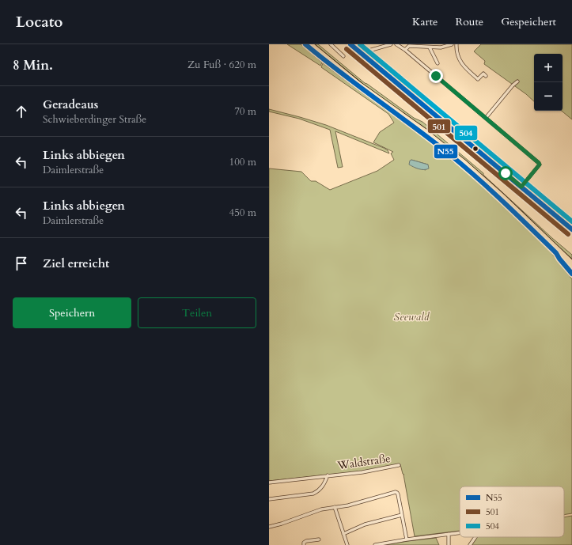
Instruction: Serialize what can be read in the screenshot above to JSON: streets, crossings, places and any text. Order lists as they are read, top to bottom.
{
  "streets": {
    "street": ["Waldstraße"]
  },
  "parks": ["Seewald"],
  "lines": ["transit line N55", "transit line 504", "transit line 501"],
  "legend": ["N55", "501", "504"],
  "page": {
    "header": "Locato",
    "nav": ["Karte", "Route", "Gespeichert"],
    "heading": ["8 Min.", "Zu Fuß · 620 m"],
    "map_buttons": ["+", "−"],
    "list": [
      ["Geradeaus", "Schwieberdinger Straße", "70 m"],
      ["Links abbiegen", "Daimlerstraße", "100 m"],
      ["Links abbiegen", "Daimlerstraße", "450 m"],
      "Ziel erreicht"
    ],
    "buttons": ["Speichern", "Teilen"]
  }
}
